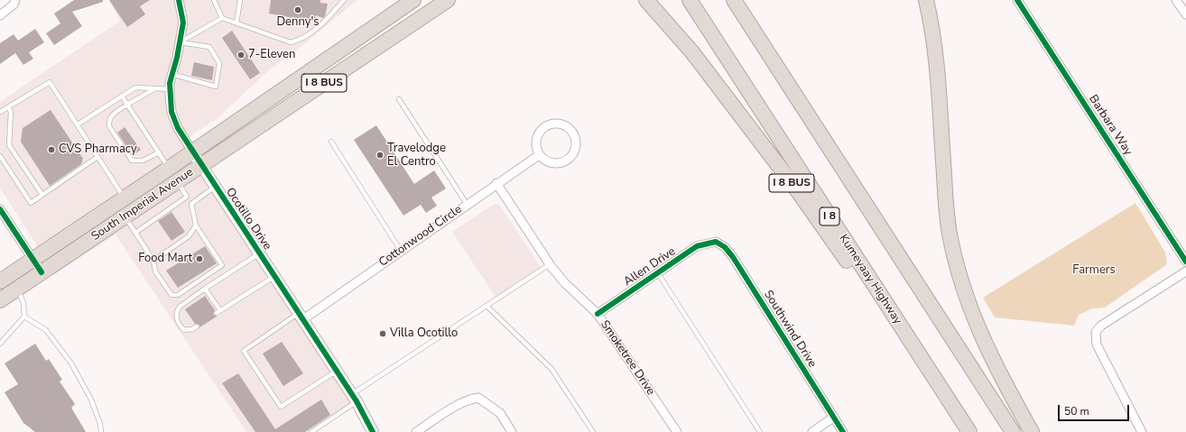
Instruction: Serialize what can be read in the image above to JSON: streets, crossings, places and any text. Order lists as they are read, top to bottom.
{
  "streets": {
    "highway": [
      "I 8 BUS",
      "South Imperial Avenue",
      "I 8",
      "Kumeyaay Highway"
    ],
    "street": [
      "Barbara Way",
      "Ocotillo Drive",
      "Cottonwood Circle",
      "Allen Drive",
      "Southwind Drive",
      "Smoketree Drive"
    ]
  },
  "crossings": [
    ["I 8 BUS", "Kumeyaay Highway"],
    ["South Imperial Avenue", "Ocotillo Drive"],
    ["Ocotillo Drive", "Cottonwood Circle"],
    ["Cottonwood Circle", "Smoketree Drive"],
    ["Allen Drive", "Southwind Drive"],
    ["Allen Drive", "Smoketree Drive"]
  ],
  "parks": ["Farmers"],
  "places": [
    "Denny's",
    "7-Eleven",
    "CVS Pharmacy",
    "Travelodge El Centro",
    "Food Mart",
    "Villa Ocotillo"
  ],
  "scale_bar": "50 m"
}
